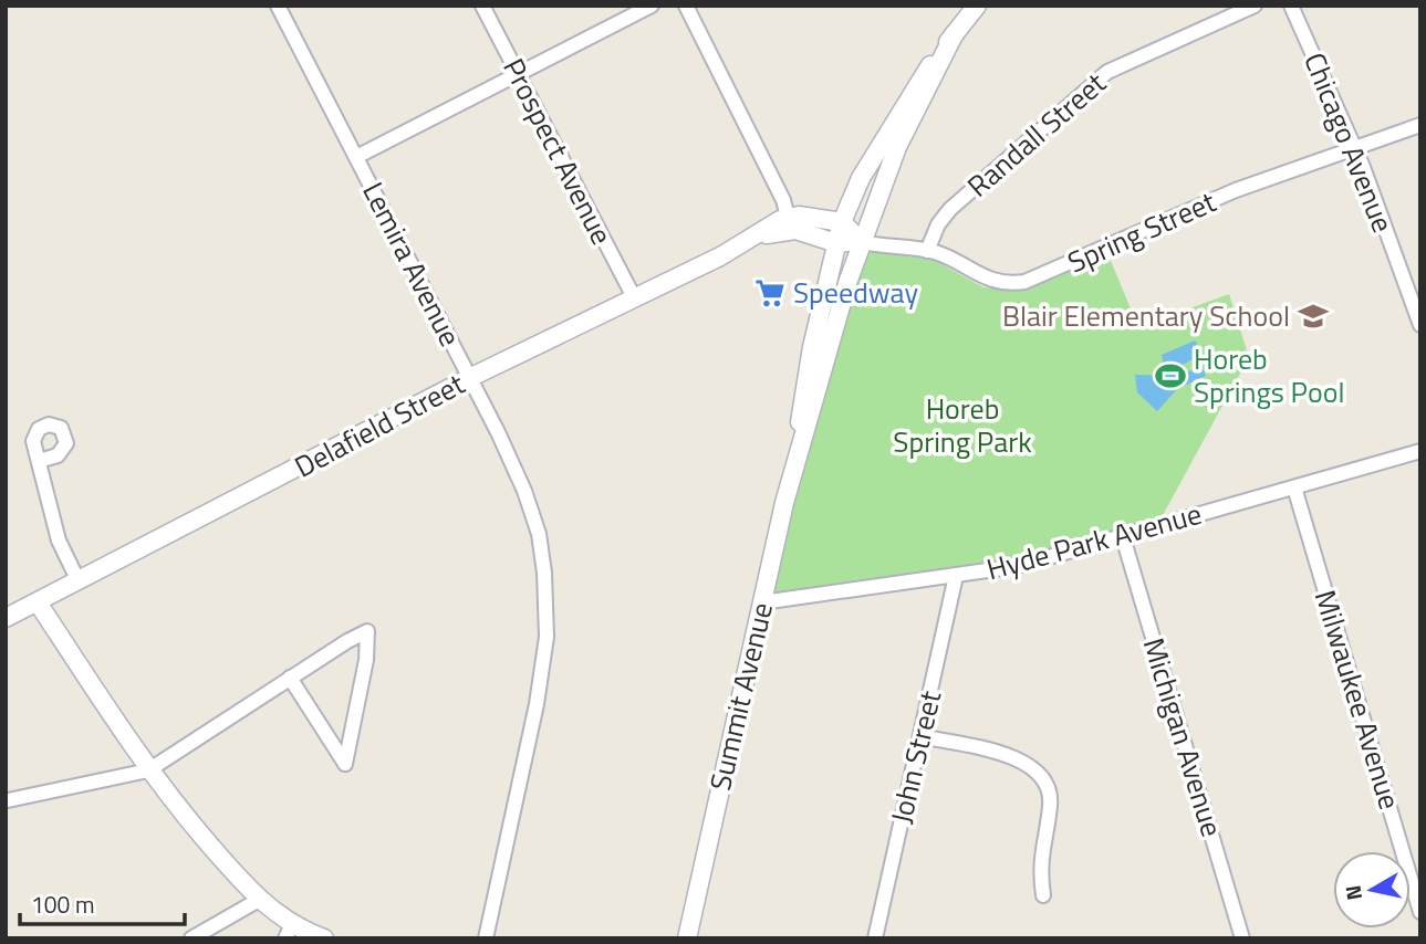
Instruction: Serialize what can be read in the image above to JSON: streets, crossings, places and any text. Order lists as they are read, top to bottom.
{
  "streets": {
    "street": [
      "Randall Street",
      "Chicago Avenue",
      "Prospect Avenue",
      "Spring Street",
      "Lemira Avenue",
      "Delafield Street",
      "Hyde Park Avenue",
      "Summit Avenue",
      "Milwaukee Avenue",
      "Michigan Avenue",
      "John Street"
    ]
  },
  "crossings": [
    ["Randall Street", "Spring Street"],
    ["Chicago Avenue", "Spring Street"],
    ["Prospect Avenue", "Delafield Street"],
    ["Spring Street", "Delafield Street"],
    ["Spring Street", "Summit Avenue"],
    ["Lemira Avenue", "Delafield Street"],
    ["Delafield Street", "Summit Avenue"],
    ["Hyde Park Avenue", "Summit Avenue"],
    ["Hyde Park Avenue", "Milwaukee Avenue"],
    ["Hyde Park Avenue", "Michigan Avenue"],
    ["Hyde Park Avenue", "John Street"]
  ],
  "parks": ["Horeb Spring Park"],
  "places": {
    "supermarket": ["Speedway"],
    "school or university": ["Blair Elementary School"],
    "sports": ["Horeb Springs Pool"]
  },
  "scale_bar": "100 m",
  "north": "left"
}
